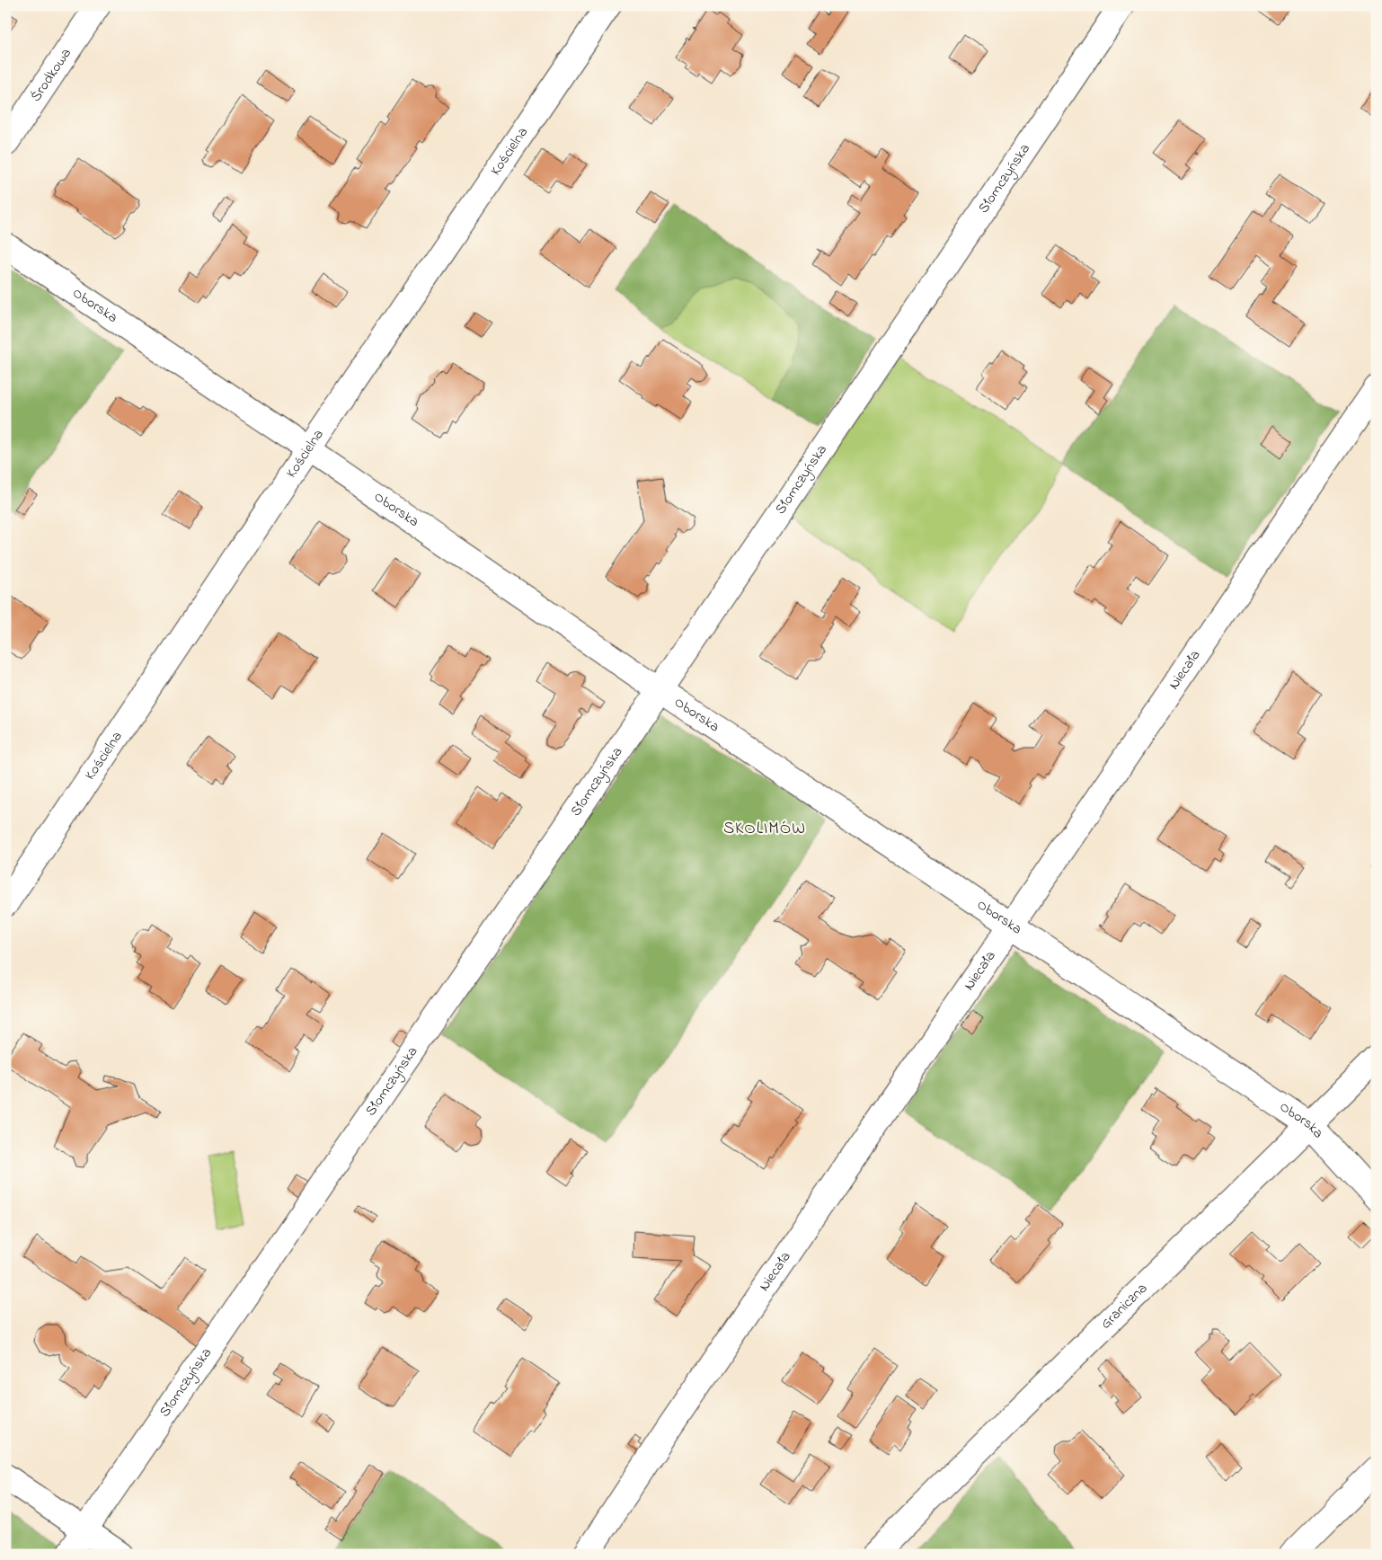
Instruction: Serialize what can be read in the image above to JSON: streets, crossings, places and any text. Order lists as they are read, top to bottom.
{
  "streets": {
    "street": [
      "Środkowa",
      "Kościelna",
      "Słomczyńska",
      "Oborska",
      "Niecała",
      "Graniczna"
    ]
  },
  "crossings": [
    ["Kościelna", "Oborska"],
    ["Słomczyńska", "Oborska"],
    ["Oborska", "Niecała"],
    ["Oborska", "Graniczna"]
  ],
  "districts": ["SKOLIMÓW"]
}
